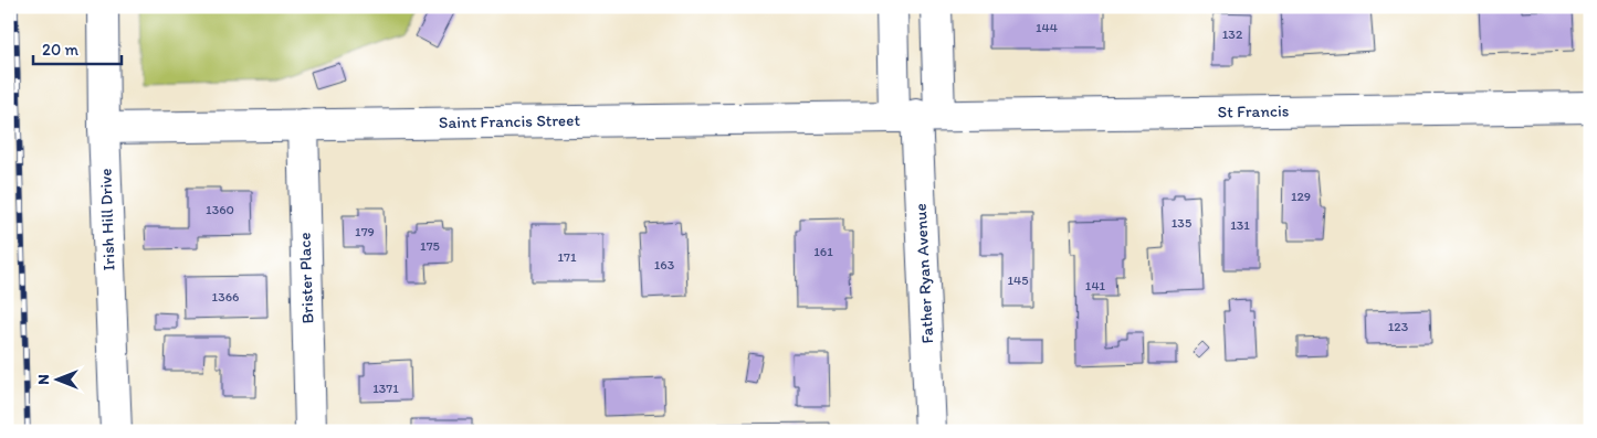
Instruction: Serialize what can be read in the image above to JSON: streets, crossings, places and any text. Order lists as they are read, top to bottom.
{
  "streets": {
    "street": [
      "St Francis",
      "Saint Francis Street",
      "Irish Hill Drive",
      "Father Ryan Avenue",
      "Brister Place"
    ]
  },
  "crossings": [
    ["St Francis", "Saint Francis Street"],
    ["St Francis", "Father Ryan Avenue"],
    ["Saint Francis Street", "Irish Hill Drive"],
    ["Saint Francis Street", "Father Ryan Avenue"],
    ["Saint Francis Street", "Brister Place"]
  ],
  "house_numbers": [
    "144",
    "132",
    "129",
    "1360",
    "135",
    "131",
    "179",
    "175",
    "161",
    "171",
    "163",
    "145",
    "141",
    "1366",
    "123",
    "1371"
  ],
  "scale_bar": "20 m",
  "north": "left"
}
